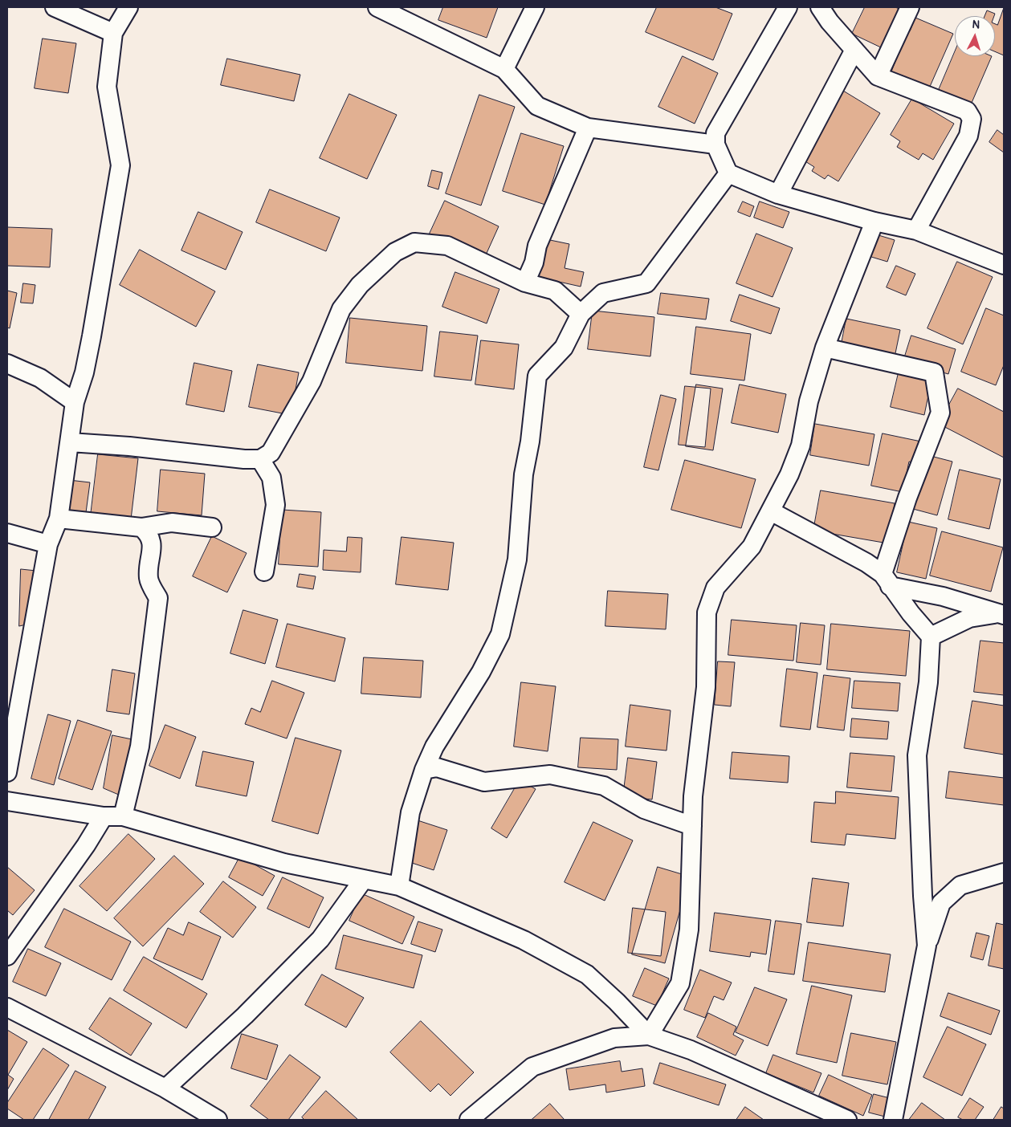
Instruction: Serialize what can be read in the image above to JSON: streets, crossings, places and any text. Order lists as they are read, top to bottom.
{
  "north": "top"
}
